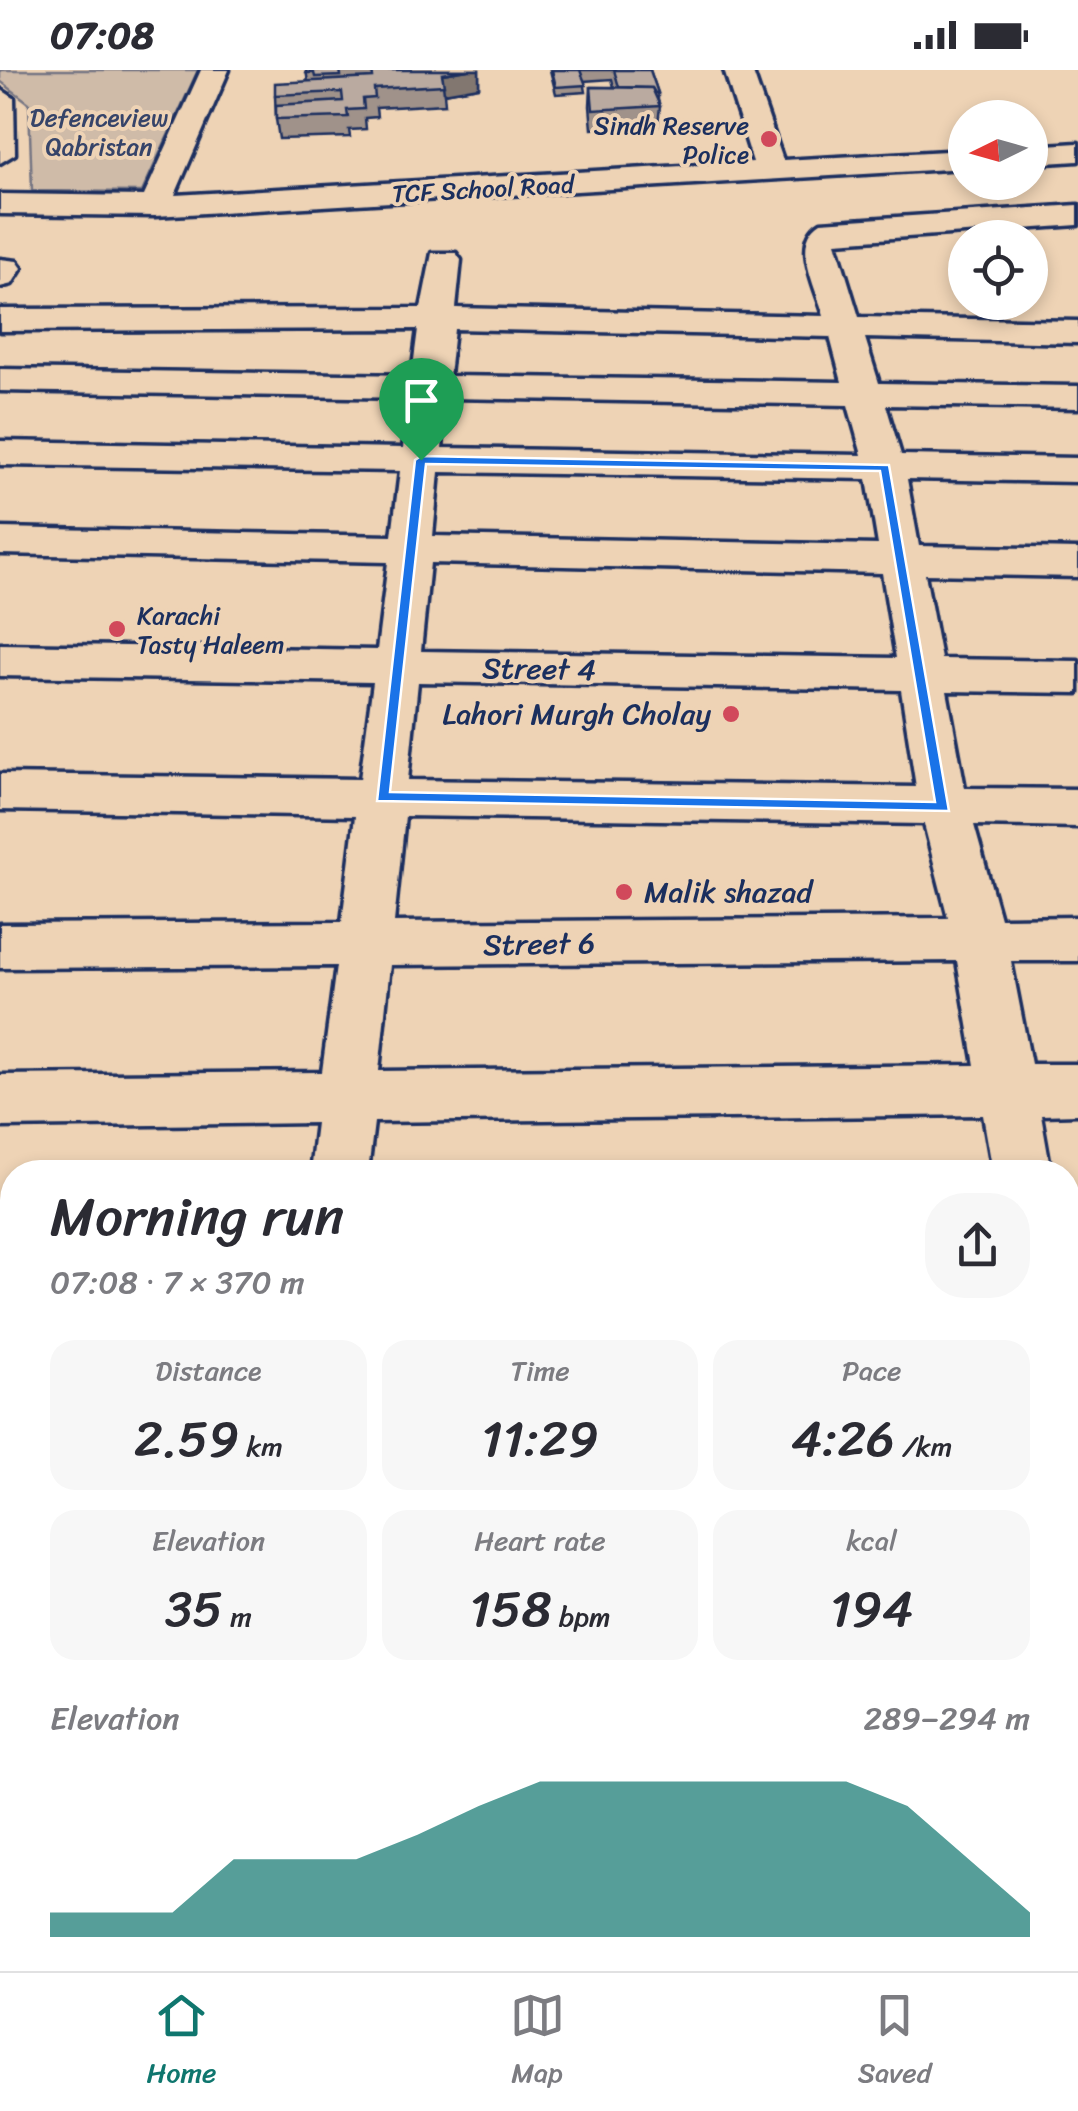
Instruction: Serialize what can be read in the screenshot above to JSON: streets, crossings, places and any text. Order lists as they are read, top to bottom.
{
  "streets": {
    "street": ["TCF School Road", "Street 4", "Street 6"]
  },
  "parks": ["Defenceview Qabristan"],
  "places": [
    "Sindh Reserve Police",
    "Karachi Tasty Haleem",
    "Lahori Murgh Cholay",
    "Malik shazad"
  ],
  "north": "left",
  "page": {
    "status": "07:08",
    "heading": ["Morning run", "07:08 · 7 × 370 m"],
    "stats": [
      ["Distance", "2.59 km"],
      ["Time", "11:29"],
      ["Pace", "4:26 /km"],
      ["Elevation", "35 m"],
      ["Heart rate", "158 bpm"],
      ["kcal", "194"]
    ],
    "chart": ["Elevation", "289–294 m"],
    "tabs": ["Home", "Map", "Saved"]
  }
}
